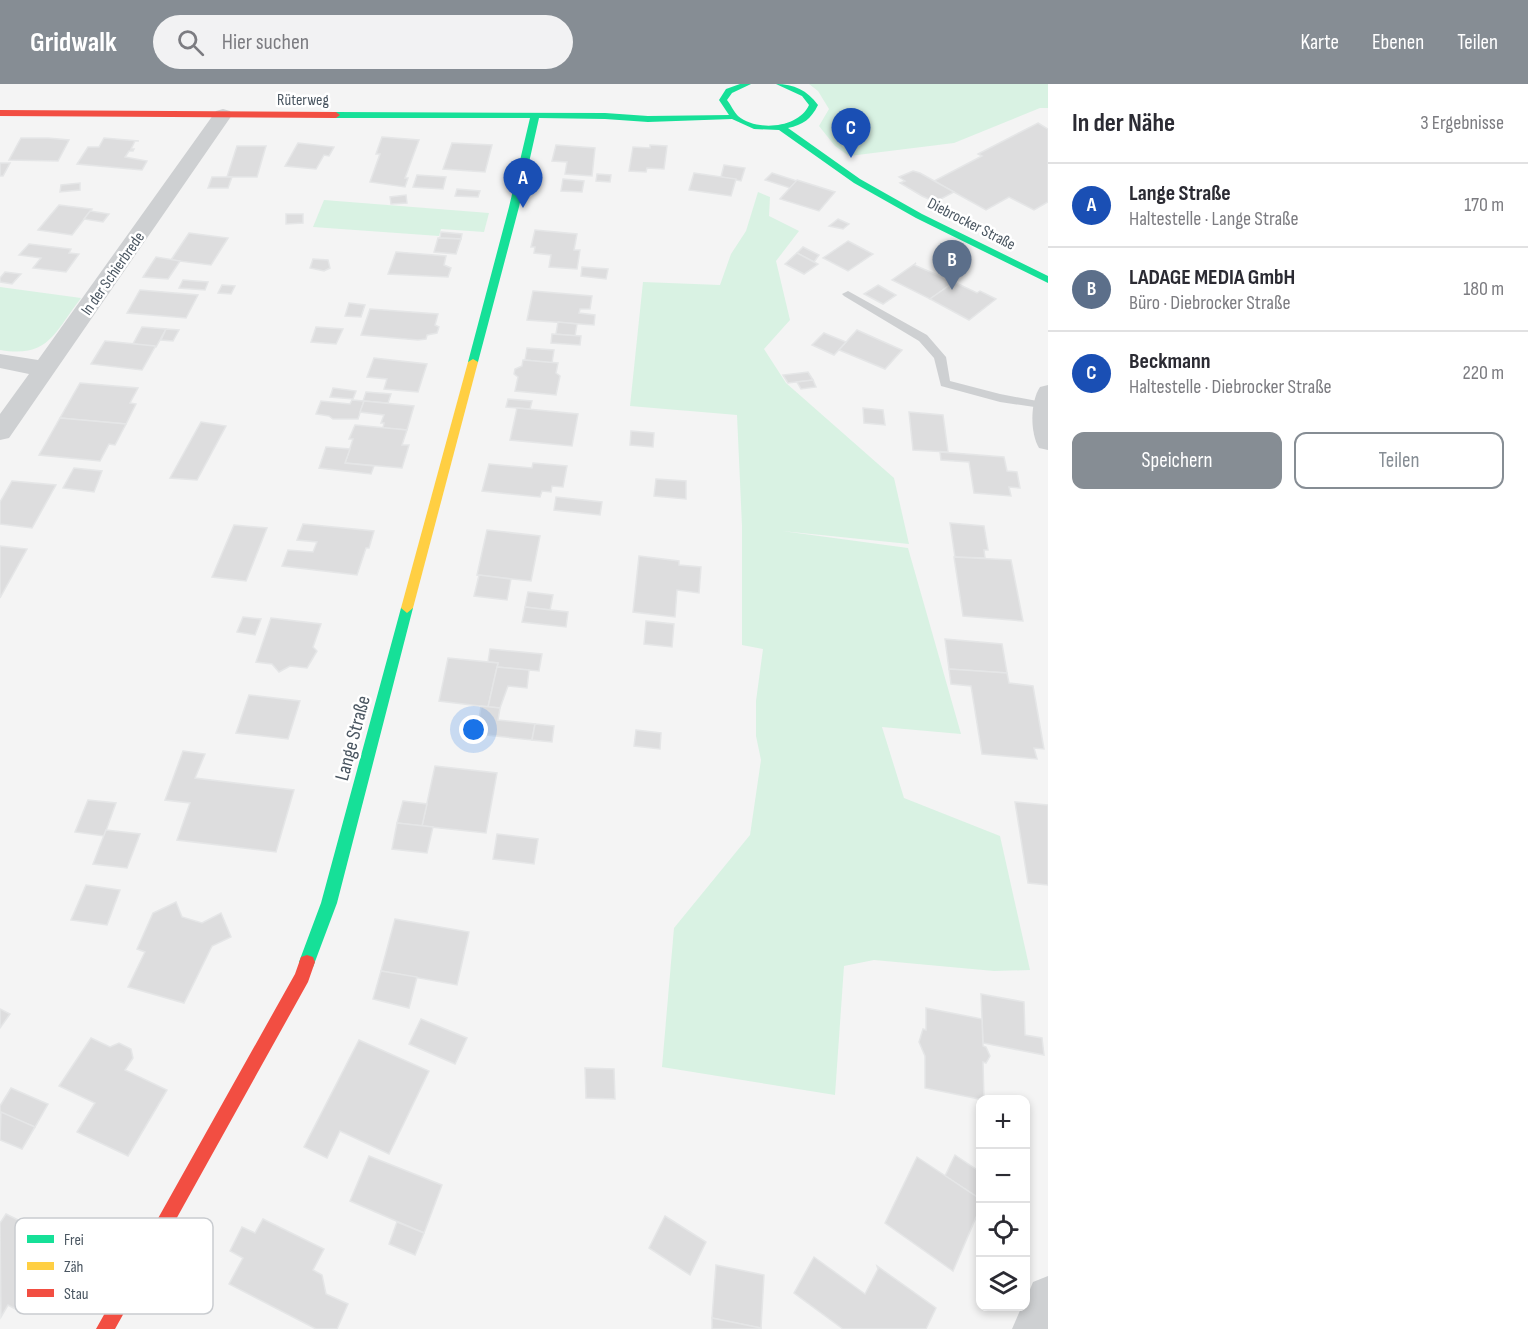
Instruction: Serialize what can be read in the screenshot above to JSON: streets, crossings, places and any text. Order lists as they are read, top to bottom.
{
  "streets": {
    "street": [
      "Rüterweg",
      "Diebrocker Straße",
      "In der Schierbrede",
      "Lange Straße"
    ]
  },
  "crossings": [
    ["Rüterweg", "In der Schierbrede"],
    ["Rüterweg", "Lange Straße"]
  ],
  "legend": ["Frei", "Zäh", "Stau"],
  "page": {
    "header": "Gridwalk",
    "search": "Hier suchen",
    "nav": ["Karte", "Ebenen", "Teilen"],
    "heading": ["In der Nähe", "3 Ergebnisse"],
    "pins": ["C", "A", "B"],
    "list": [
      {
        "mark": "A",
        "name": "Lange Straße",
        "note": "Haltestelle · Lange Straße",
        "value": "170 m"
      },
      {
        "mark": "B",
        "name": "LADAGE MEDIA GmbH",
        "note": "Büro · Diebrocker Straße",
        "value": "180 m"
      },
      {
        "mark": "C",
        "name": "Beckmann",
        "note": "Haltestelle · Diebrocker Straße",
        "value": "220 m"
      }
    ],
    "buttons": ["Speichern", "Teilen"],
    "map_buttons": ["+", "−"]
  }
}
